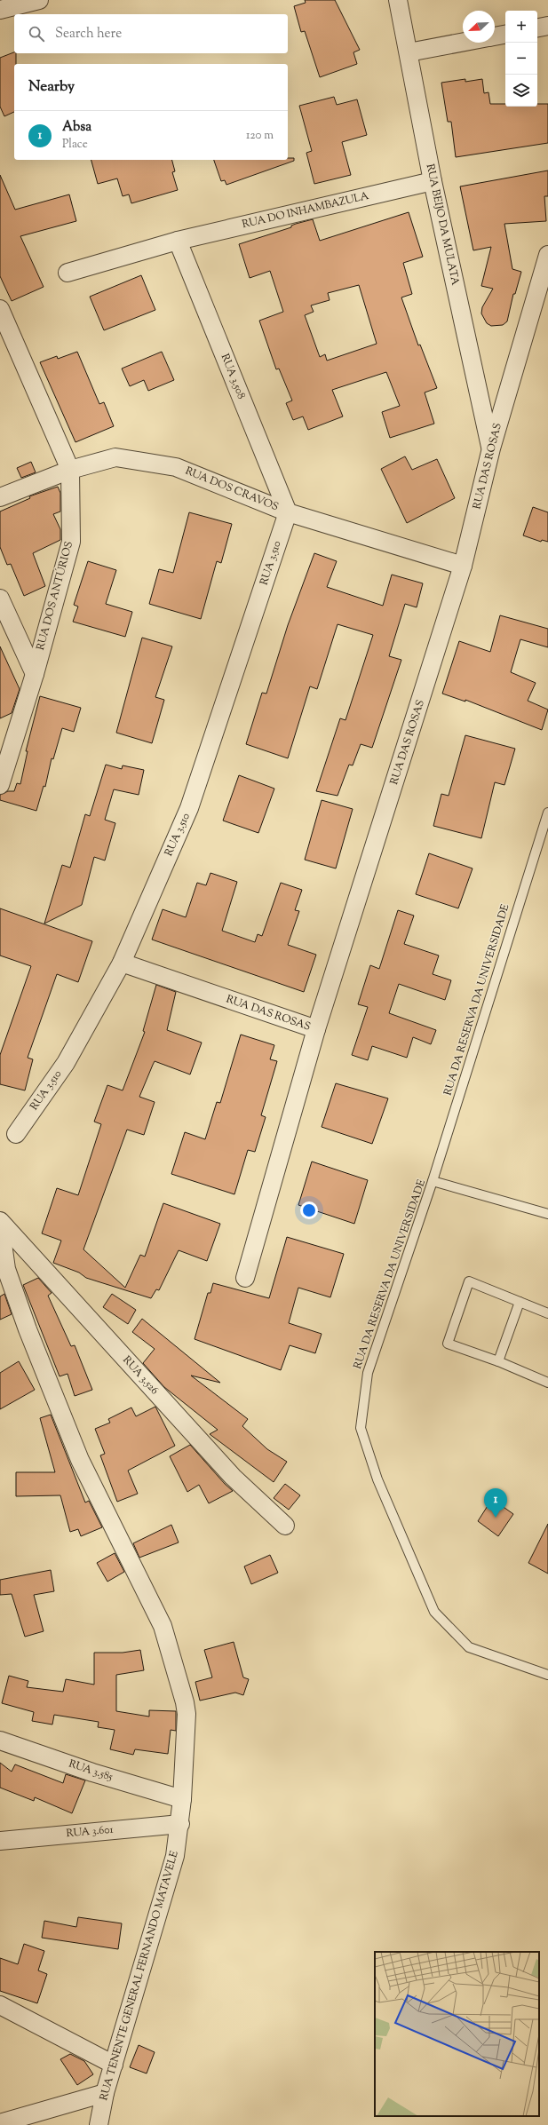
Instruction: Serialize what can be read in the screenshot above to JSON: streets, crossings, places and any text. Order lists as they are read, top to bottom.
{
  "streets": {
    "street": [
      "RUA DO INHAMBAZULA",
      "RUA BEIJO DA MULATA",
      "RUA 3.508",
      "RUA DAS ROSAS",
      "RUA DOS CRAVOS",
      "RUA 3.510",
      "RUA DOS ANTÚRIOS",
      "RUA 3.526",
      "RUA 3.585",
      "RUA 3.601",
      "RUA TENENTE GENERAL FERNANDO MATAVELE"
    ],
    "lane": ["RUA DA RESERVA DA UNIVERSIDADE"]
  },
  "crossings": [
    ["RUA DO INHAMBAZULA", "RUA BEIJO DA MULATA"],
    ["RUA DO INHAMBAZULA", "RUA 3.508"],
    ["RUA BEIJO DA MULATA", "RUA DAS ROSAS"],
    ["RUA 3.508", "RUA DOS CRAVOS"],
    ["RUA 3.508", "RUA 3.510"],
    ["RUA DAS ROSAS", "RUA DOS CRAVOS"],
    ["RUA DAS ROSAS", "RUA 3.510"],
    ["RUA DOS CRAVOS", "RUA 3.510"],
    ["RUA DOS CRAVOS", "RUA DOS ANTÚRIOS"],
    ["RUA 3.585", "RUA TENENTE GENERAL FERNANDO MATAVELE"],
    ["RUA 3.601", "RUA TENENTE GENERAL FERNANDO MATAVELE"]
  ],
  "north": "bottom left",
  "page": {
    "map_buttons": ["+", "−"],
    "search": "Search here",
    "heading": "Nearby",
    "list": [
      {
        "mark": "1",
        "name": "Absa",
        "note": "Place",
        "value": "120 m"
      }
    ],
    "pins": "1"
  }
}
